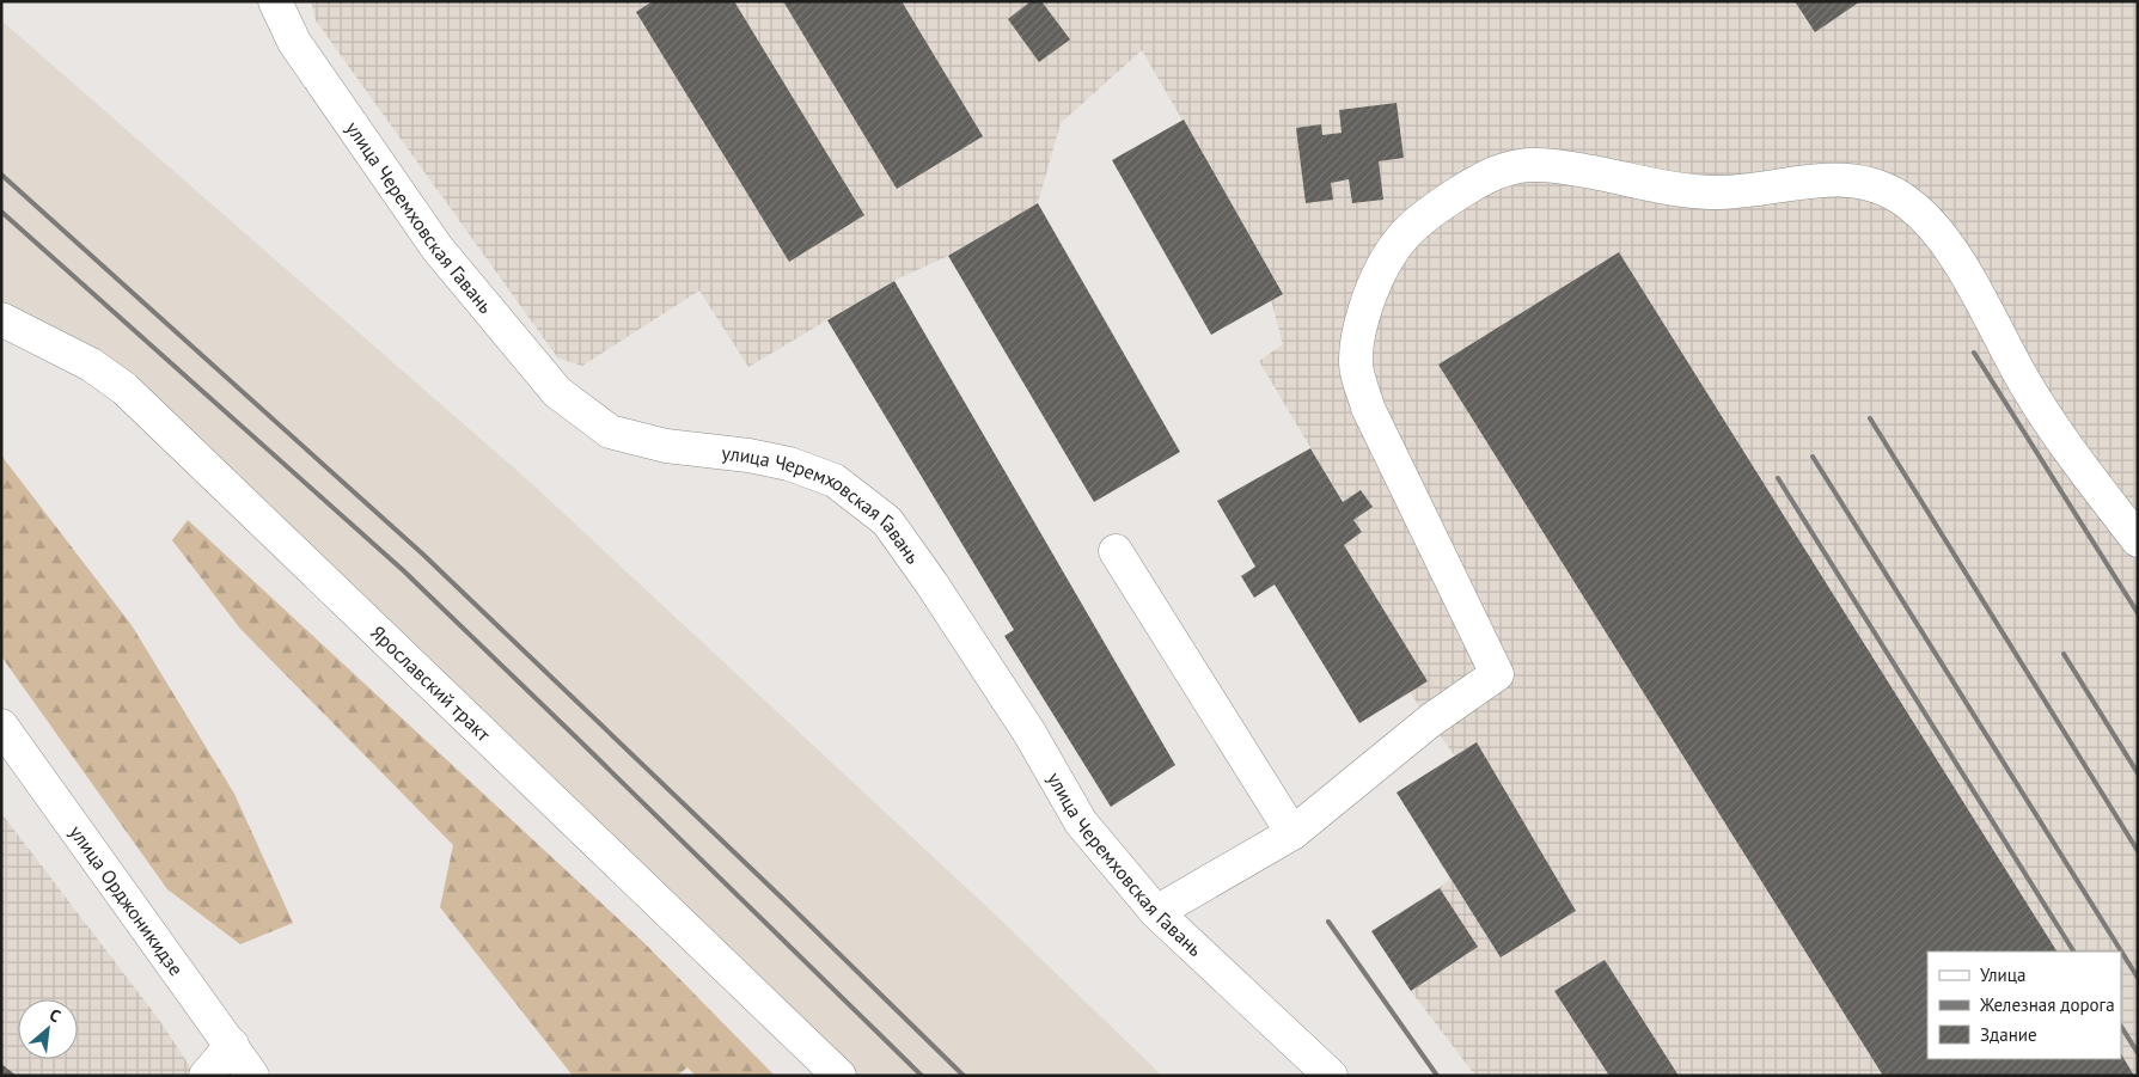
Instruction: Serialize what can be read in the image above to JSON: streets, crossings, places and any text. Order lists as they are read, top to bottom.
{
  "streets": {
    "street": ["улица Черемховская Гавань", "Ярославский тракт", "улица Орджоникидзе"]
  },
  "legend": ["Улица", "Железная дорога", "Здание"],
  "north": "top right"
}
